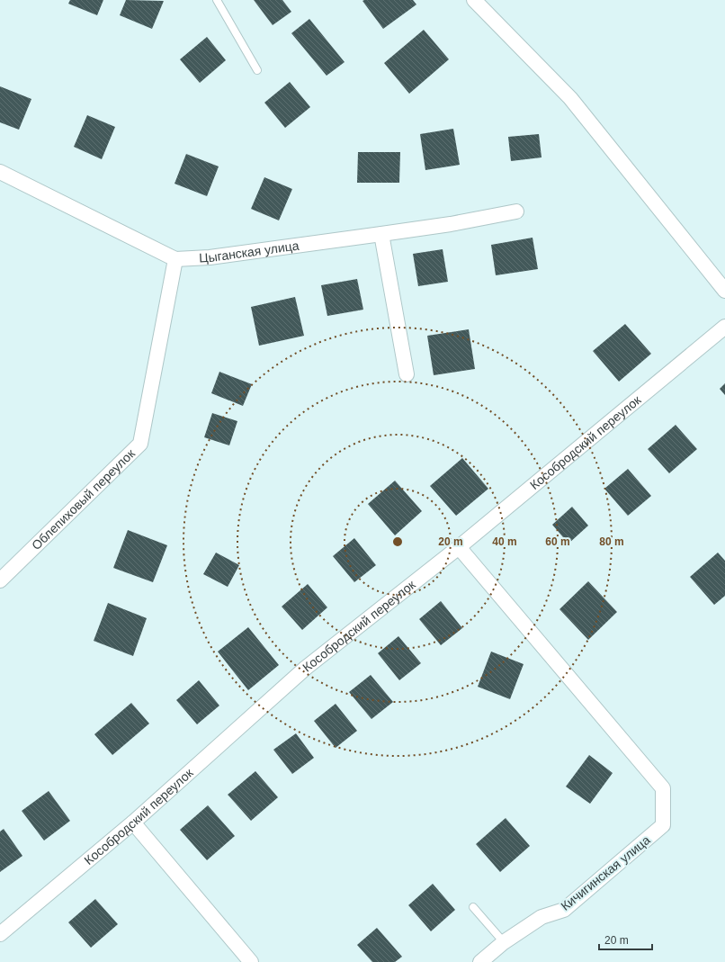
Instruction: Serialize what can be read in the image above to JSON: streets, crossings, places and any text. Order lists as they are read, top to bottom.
{
  "streets": {
    "street": [
      "Цыганская улица",
      "Кособродский переулок",
      "Облепиховый переулок",
      "Кичигинская улица"
    ]
  },
  "crossings": [
    ["Цыганская улица", "Облепиховый переулок"],
    ["Кособродский переулок", "Кичигинская улица"]
  ],
  "scale_bar": "20 m",
  "rings": [
    "20 m",
    "40 m",
    "60 m",
    "80 m"
  ]
}
